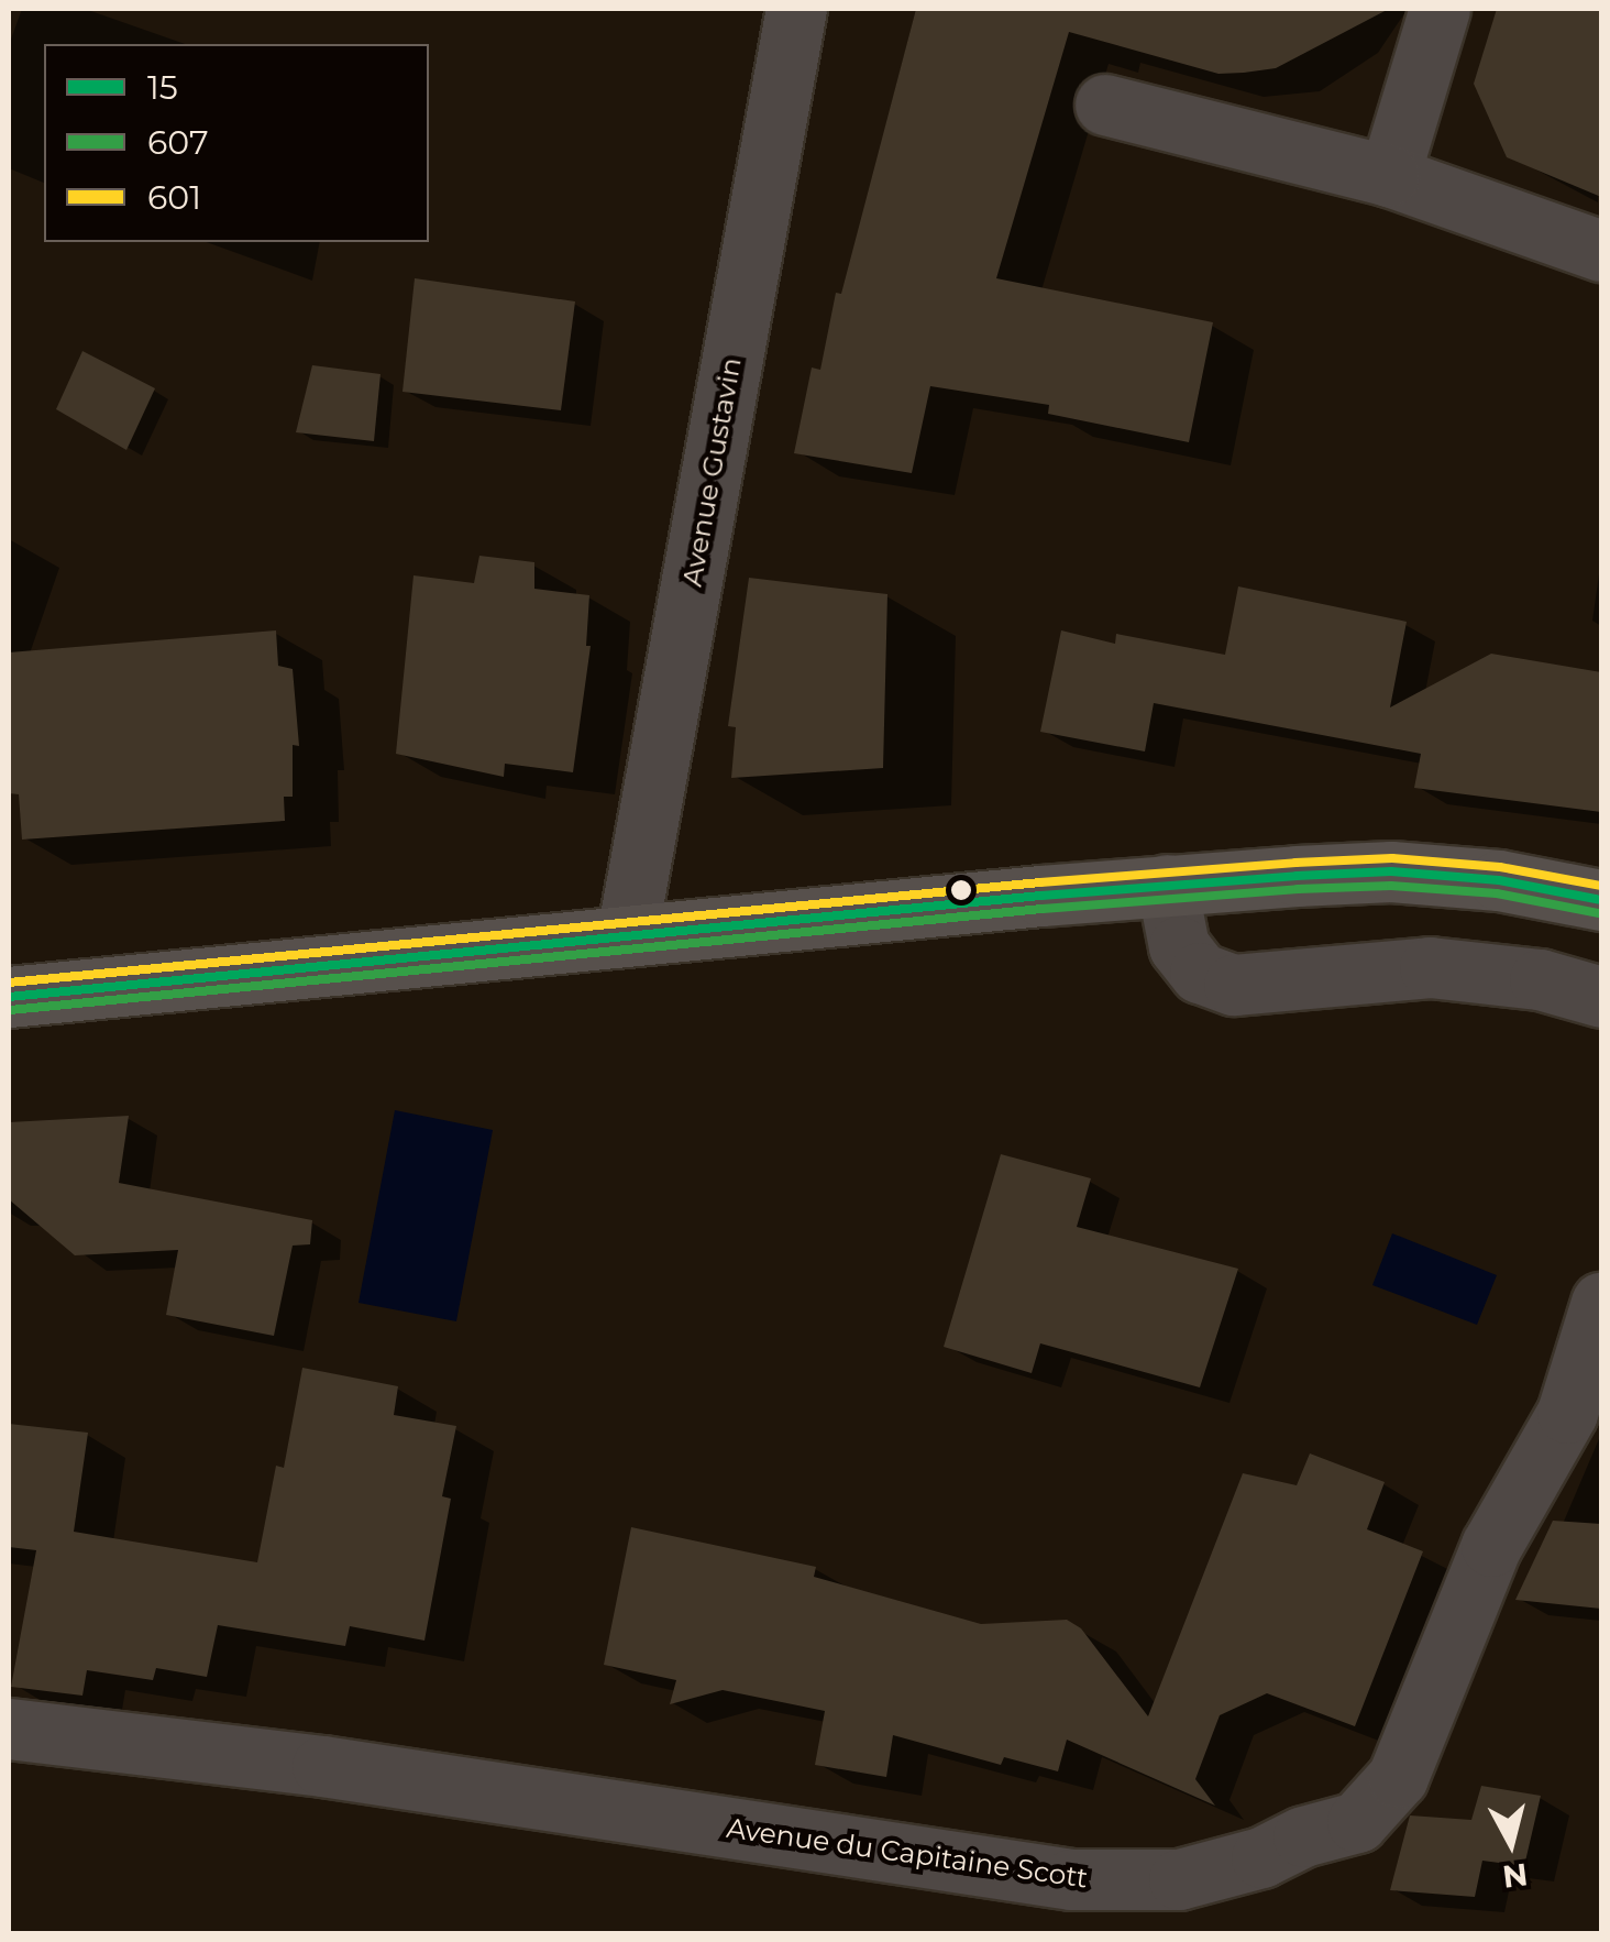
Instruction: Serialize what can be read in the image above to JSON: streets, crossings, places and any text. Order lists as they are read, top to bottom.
{
  "streets": {
    "street": ["Avenue Gustavin", "Avenue du Capitaine Scott"]
  },
  "lines": ["transit line 601", "transit line 15", "transit line 607"],
  "legend": ["15", "607", "601"],
  "north": "bottom"
}
